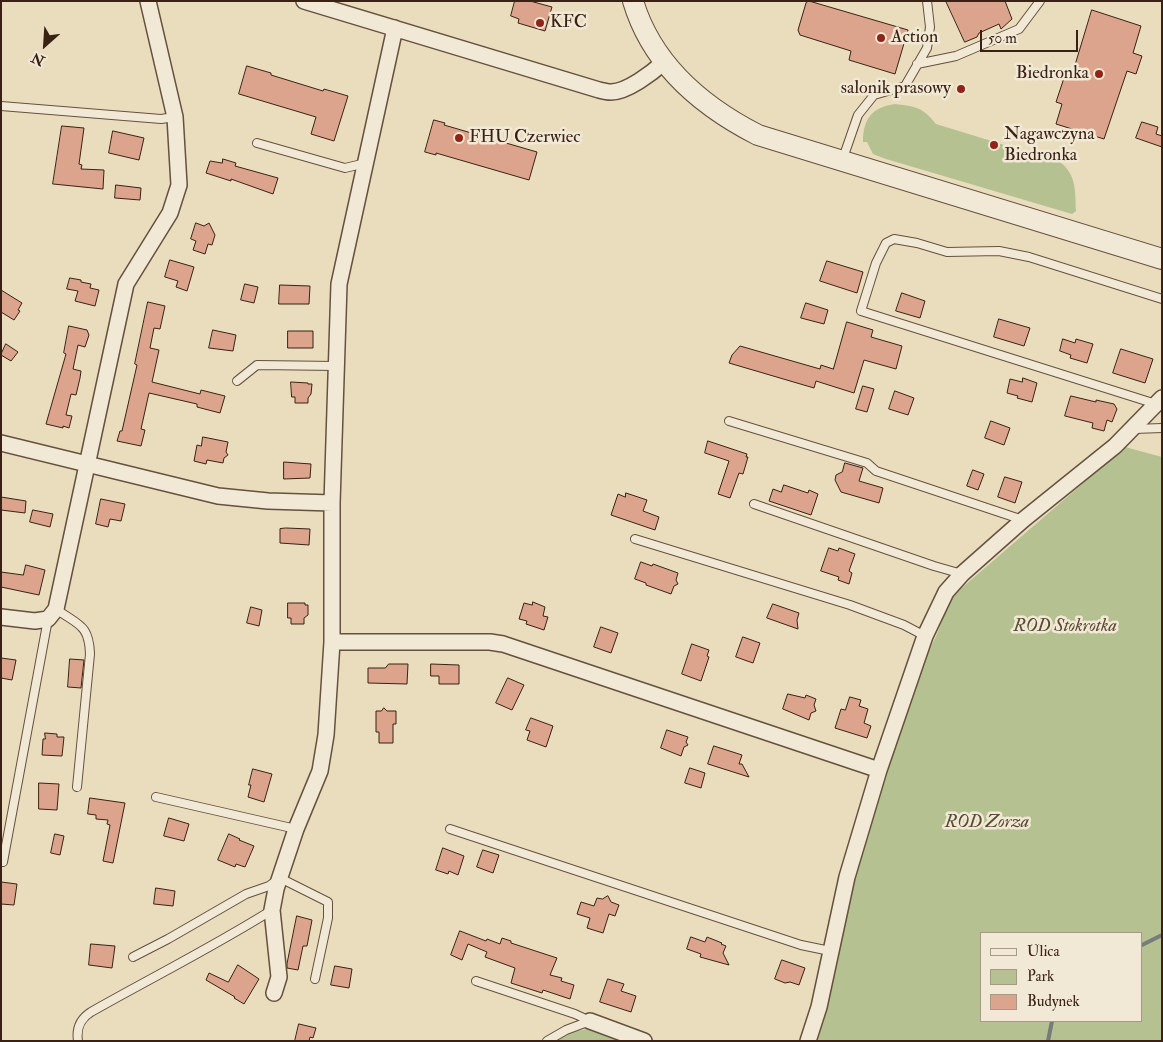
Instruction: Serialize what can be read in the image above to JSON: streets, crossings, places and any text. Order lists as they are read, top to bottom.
{
  "parks": ["ROD Stokrotka", "ROD Zorza"],
  "places": [
    "KFC",
    "Action",
    "Biedronka",
    "salonik prasowy",
    "FHU Czerwiec",
    "Nagawczyna Biedronka"
  ],
  "legend": ["Ulica", "Park", "Budynek"],
  "scale_bar": "50 m",
  "north": "bottom left"
}
